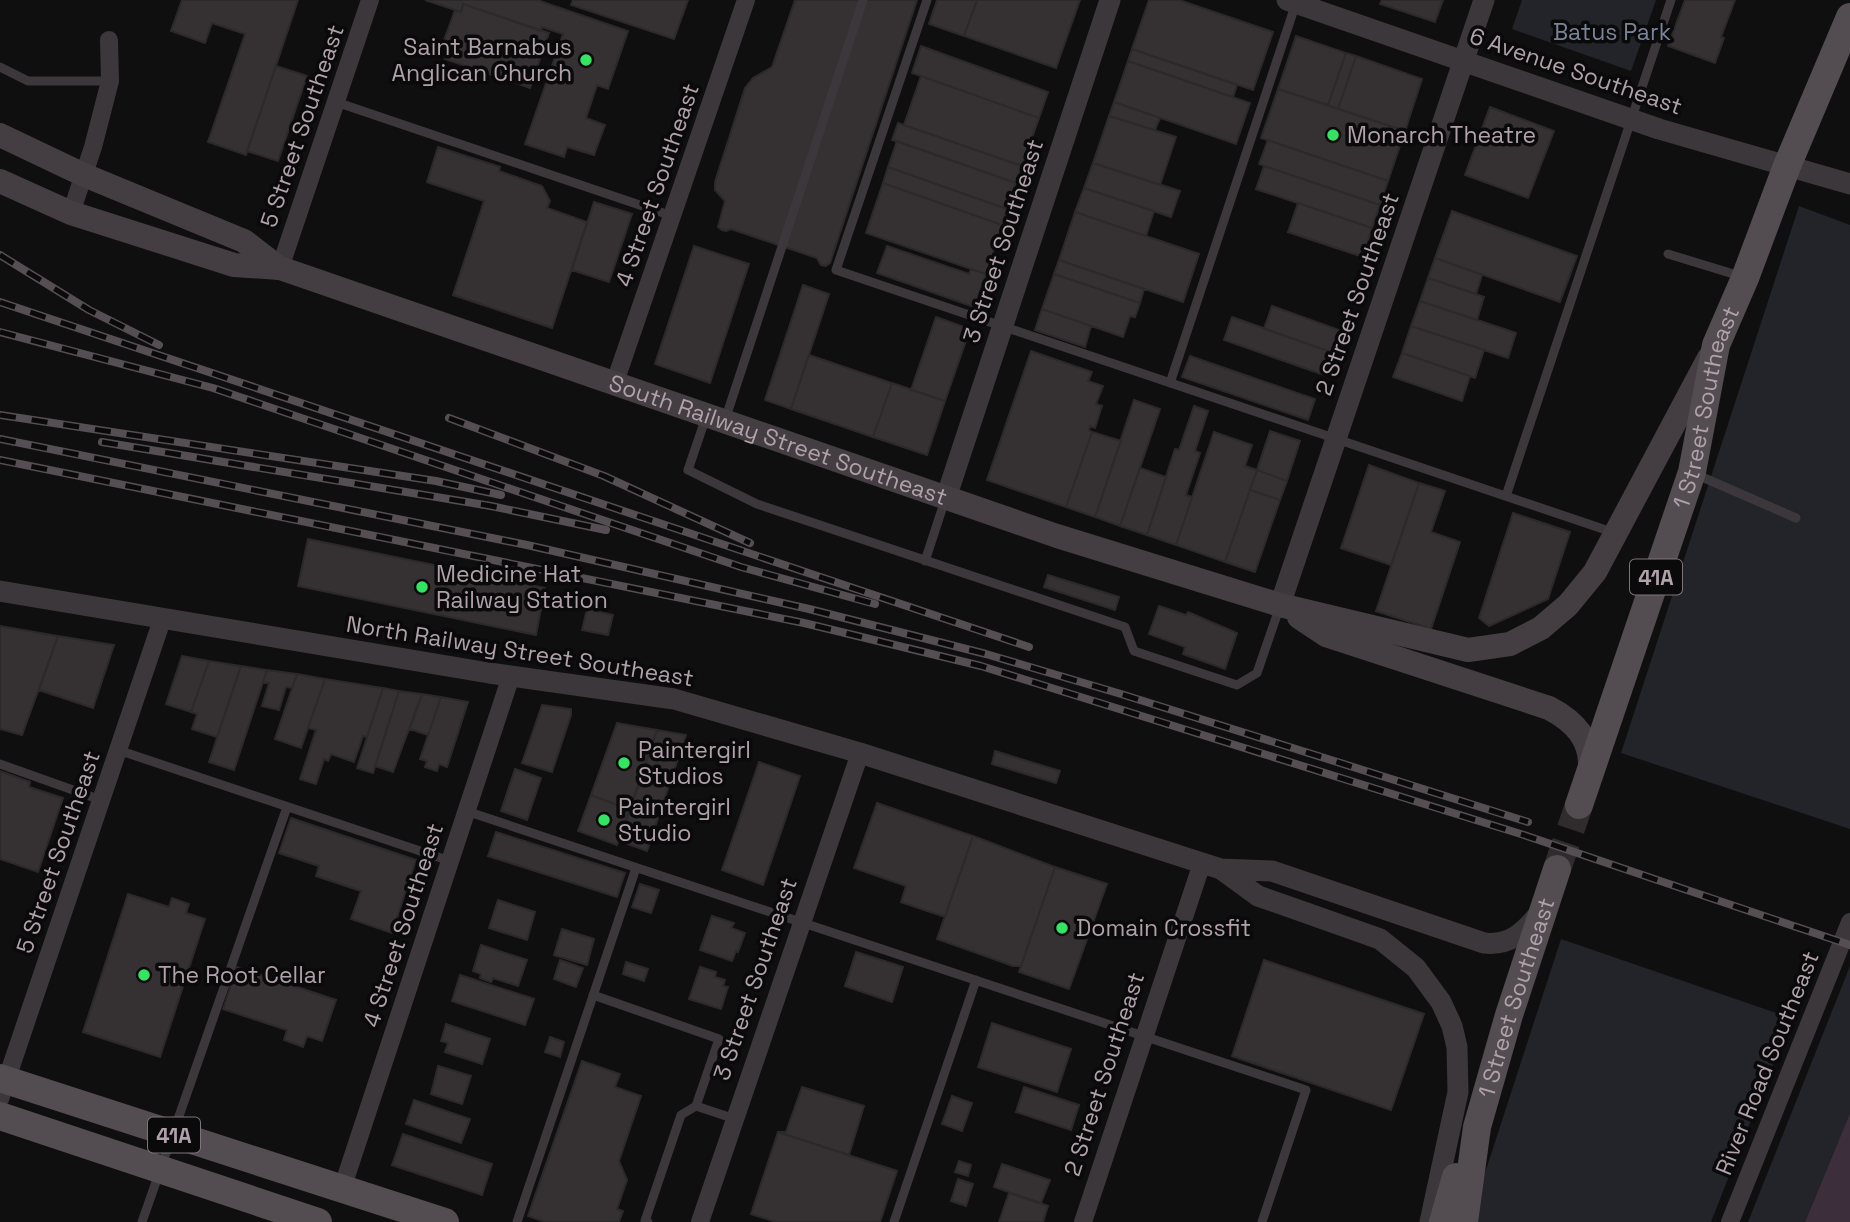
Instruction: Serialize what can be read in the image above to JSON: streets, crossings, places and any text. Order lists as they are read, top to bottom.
{
  "streets": {
    "main road": ["1 Street Southeast", "South Railway Street Southeast", "41A"],
    "street": [
      "6 Avenue Southeast",
      "5 Street Southeast",
      "4 Street Southeast",
      "3 Street Southeast",
      "2 Street Southeast",
      "North Railway Street Southeast",
      "River Road Southeast"
    ]
  },
  "crossings": [
    ["6 Avenue Southeast", "2 Street Southeast"],
    ["6 Avenue Southeast", "1 Street Southeast"],
    ["5 Street Southeast", "South Railway Street Southeast"],
    ["5 Street Southeast", "41A"],
    ["5 Street Southeast", "North Railway Street Southeast"],
    ["4 Street Southeast", "South Railway Street Southeast"],
    ["4 Street Southeast", "41A"],
    ["4 Street Southeast", "North Railway Street Southeast"],
    ["3 Street Southeast", "South Railway Street Southeast"],
    ["3 Street Southeast", "North Railway Street Southeast"],
    ["2 Street Southeast", "South Railway Street Southeast"],
    ["2 Street Southeast", "North Railway Street Southeast"],
    ["1 Street Southeast", "South Railway Street Southeast"],
    ["1 Street Southeast", "North Railway Street Southeast"]
  ],
  "parks": ["Batus Park"],
  "places": [
    "Saint Barnabus Anglican Church",
    "Monarch Theatre",
    "Medicine Hat Railway Station",
    "Paintergirl Studios",
    "Paintergirl Studio",
    "Domain Crossfit",
    "The Root Cellar"
  ]
}
